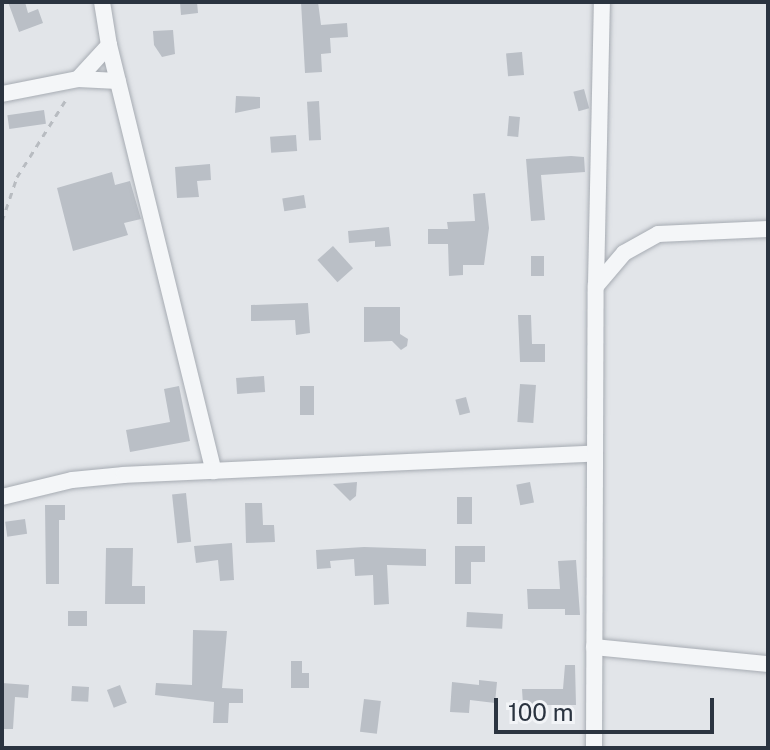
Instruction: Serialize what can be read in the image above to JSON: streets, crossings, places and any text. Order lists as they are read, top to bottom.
{
  "scale_bar": "100 m"
}
